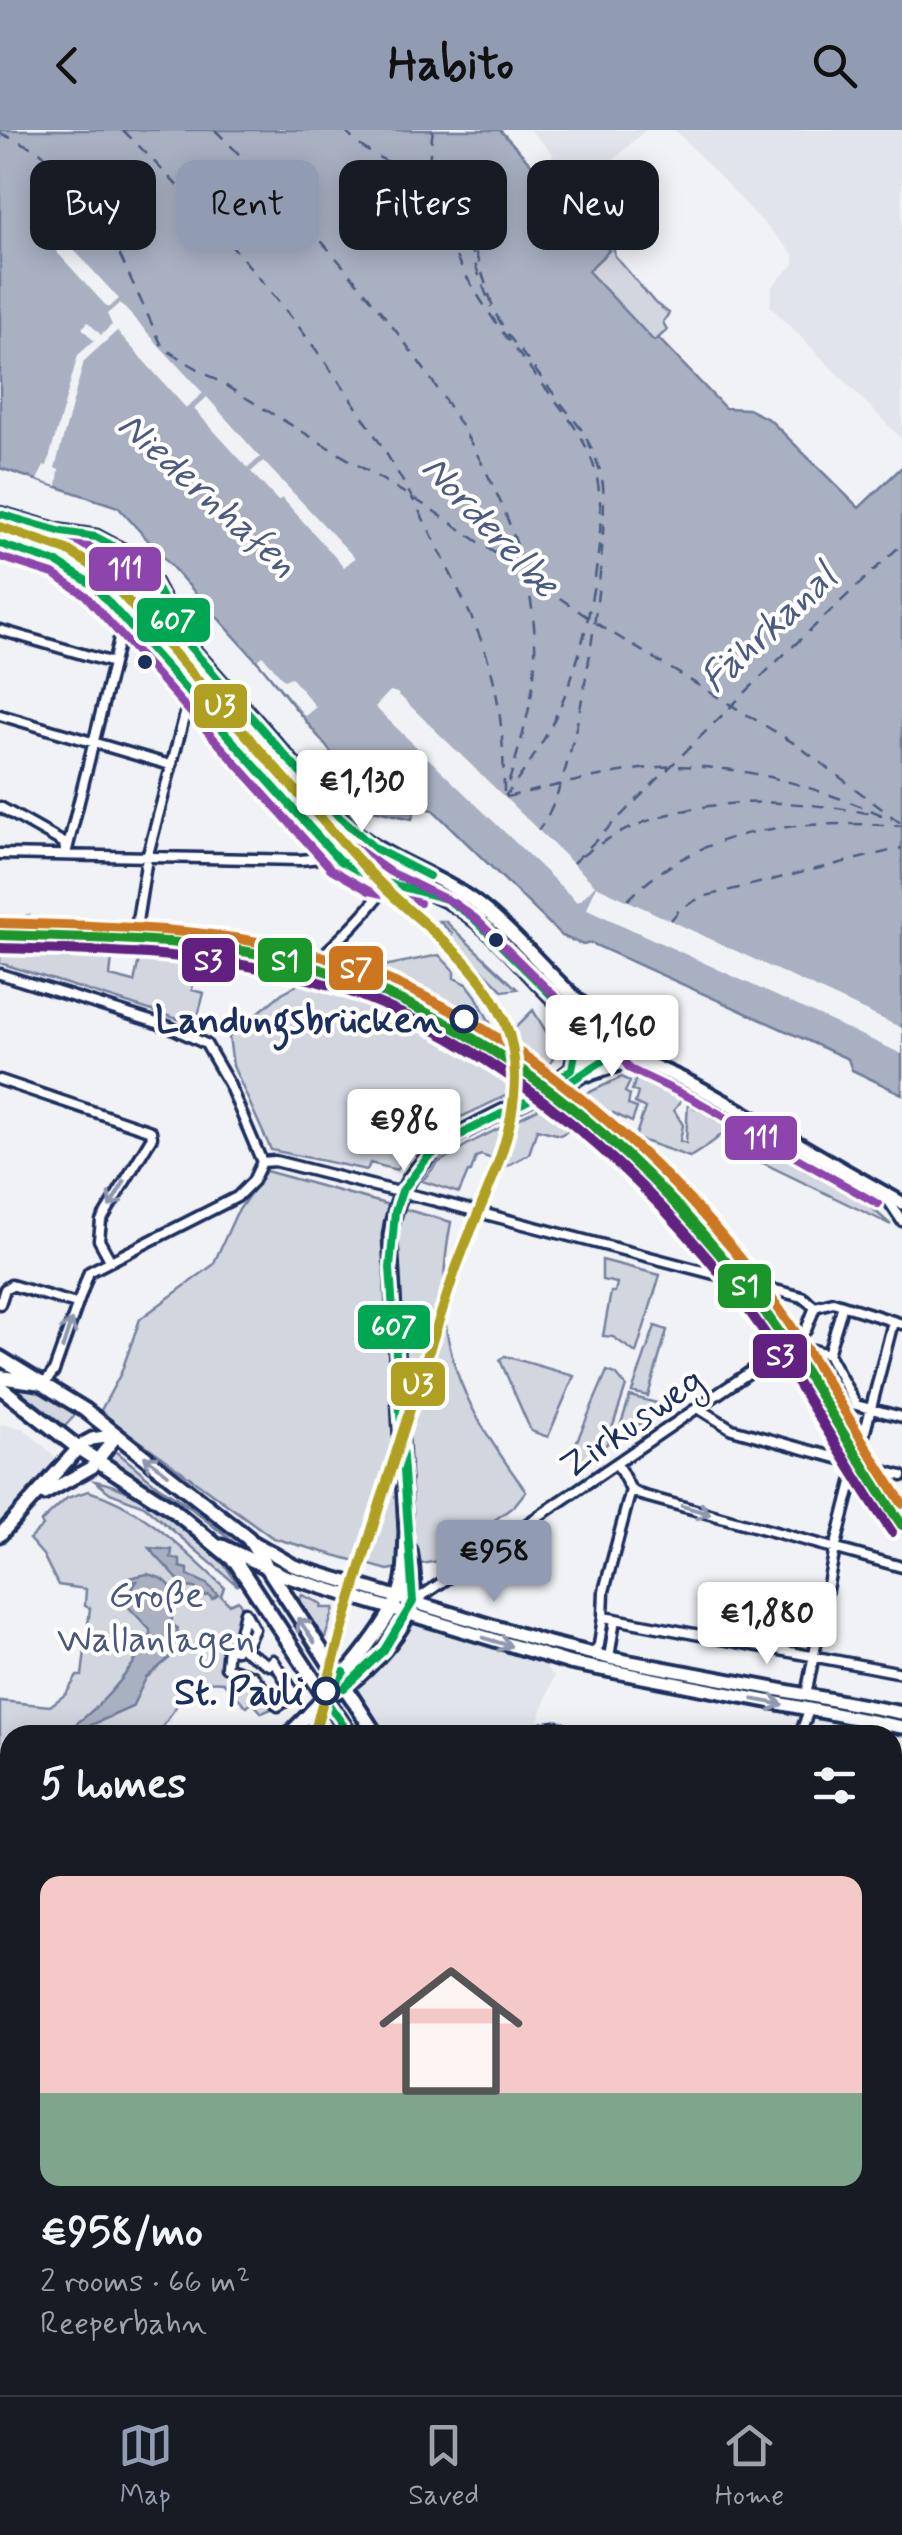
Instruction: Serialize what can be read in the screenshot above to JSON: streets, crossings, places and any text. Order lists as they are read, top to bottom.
{
  "streets": {
    "street": ["Zirkusweg"]
  },
  "water": ["Niedernhafen", "Norderelbe", "Fährkanal"],
  "parks": ["Große Wallanlagen"],
  "places": ["Landungsbrücken", "St. Pauli"],
  "lines": [
    "transit line 607",
    "transit line U3",
    "transit line 111",
    "transit line S7",
    "transit line S1",
    "transit line S3"
  ],
  "page": {
    "header": "Habito",
    "chip": [
      "Buy",
      "Rent",
      "Filters",
      "New"
    ],
    "price": [
      "€1,130",
      "€1,160",
      "€986",
      "€958",
      "€1,880"
    ],
    "heading": "5 homes",
    "list": [
      {
        "name": "€958/mo",
        "note": "2 rooms · 66 m² · Reeperbahn"
      }
    ],
    "tabs": ["Map", "Saved", "Home"]
  }
}
